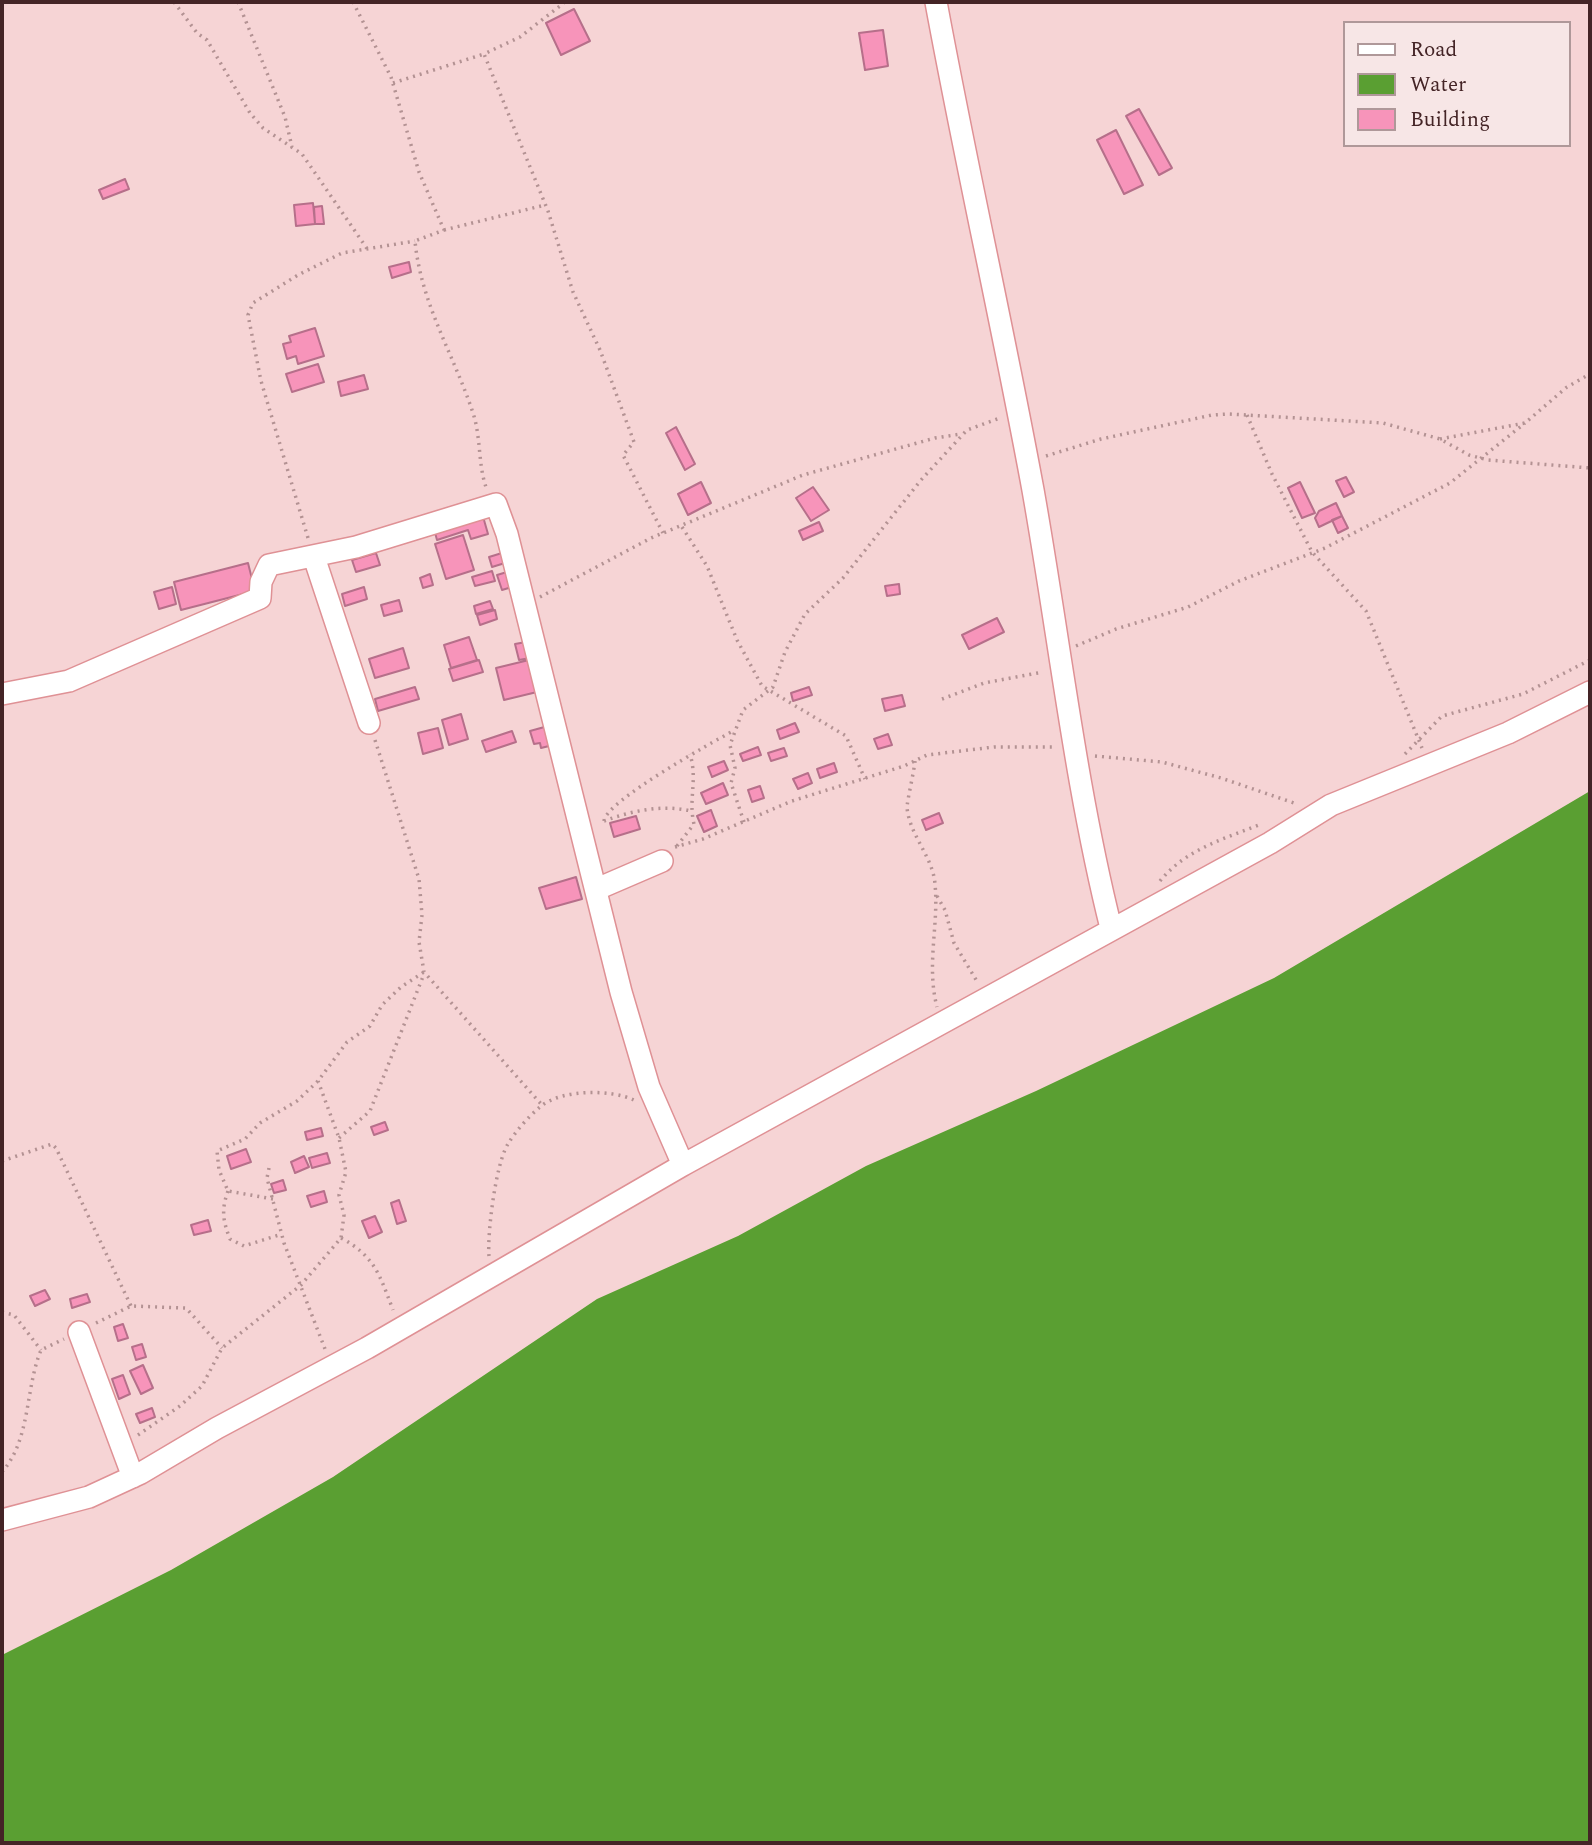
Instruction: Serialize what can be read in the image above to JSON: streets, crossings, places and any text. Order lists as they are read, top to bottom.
{
  "legend": ["Road", "Water", "Building"]
}
